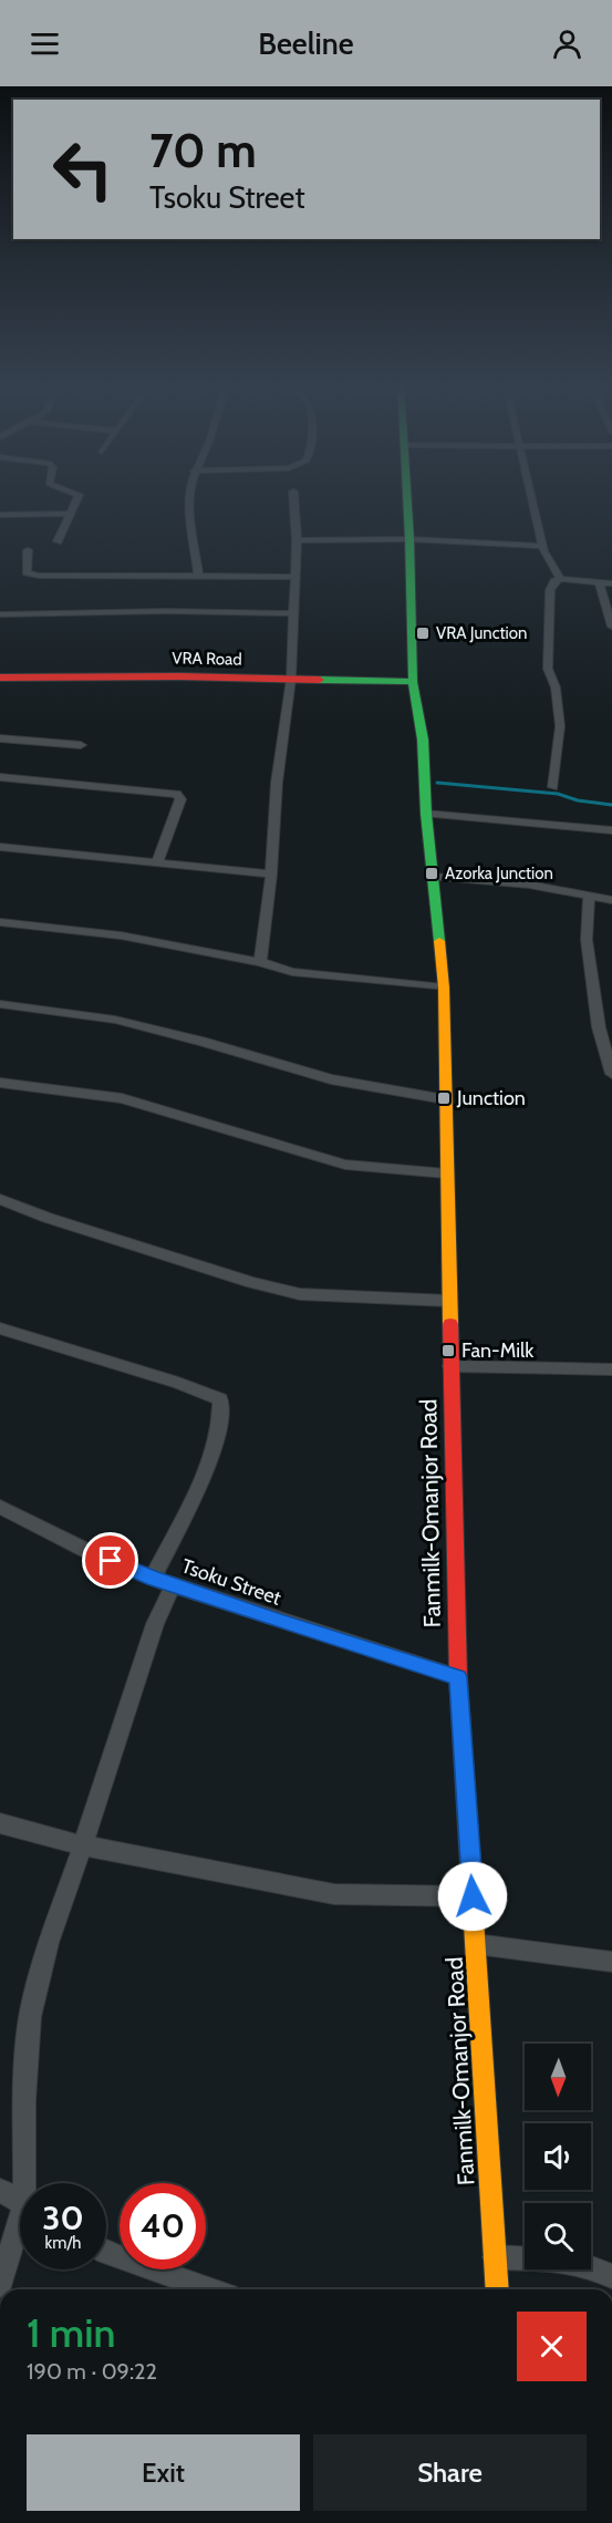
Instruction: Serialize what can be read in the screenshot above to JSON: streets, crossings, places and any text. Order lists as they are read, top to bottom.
{
  "streets": {
    "street": ["VRA Road", "Fanmilk-Omanjor Road", "Tsoku Street"]
  },
  "crossings": [
    ["VRA Road", "Fanmilk-Omanjor Road"],
    ["Fanmilk-Omanjor Road", "Tsoku Street"]
  ],
  "places": {
    "transit": [
      "VRA Junction",
      "Azorka Junction",
      "Junction",
      "Fan-Milk"
    ]
  },
  "north": "bottom",
  "page": {
    "header": "Beeline",
    "turn": ["70 m", "Tsoku Street"],
    "speed": "30 km/h",
    "limit": "40",
    "heading": ["1 min", "190 m · 09:22"],
    "buttons": ["Exit", "Share"]
  }
}
